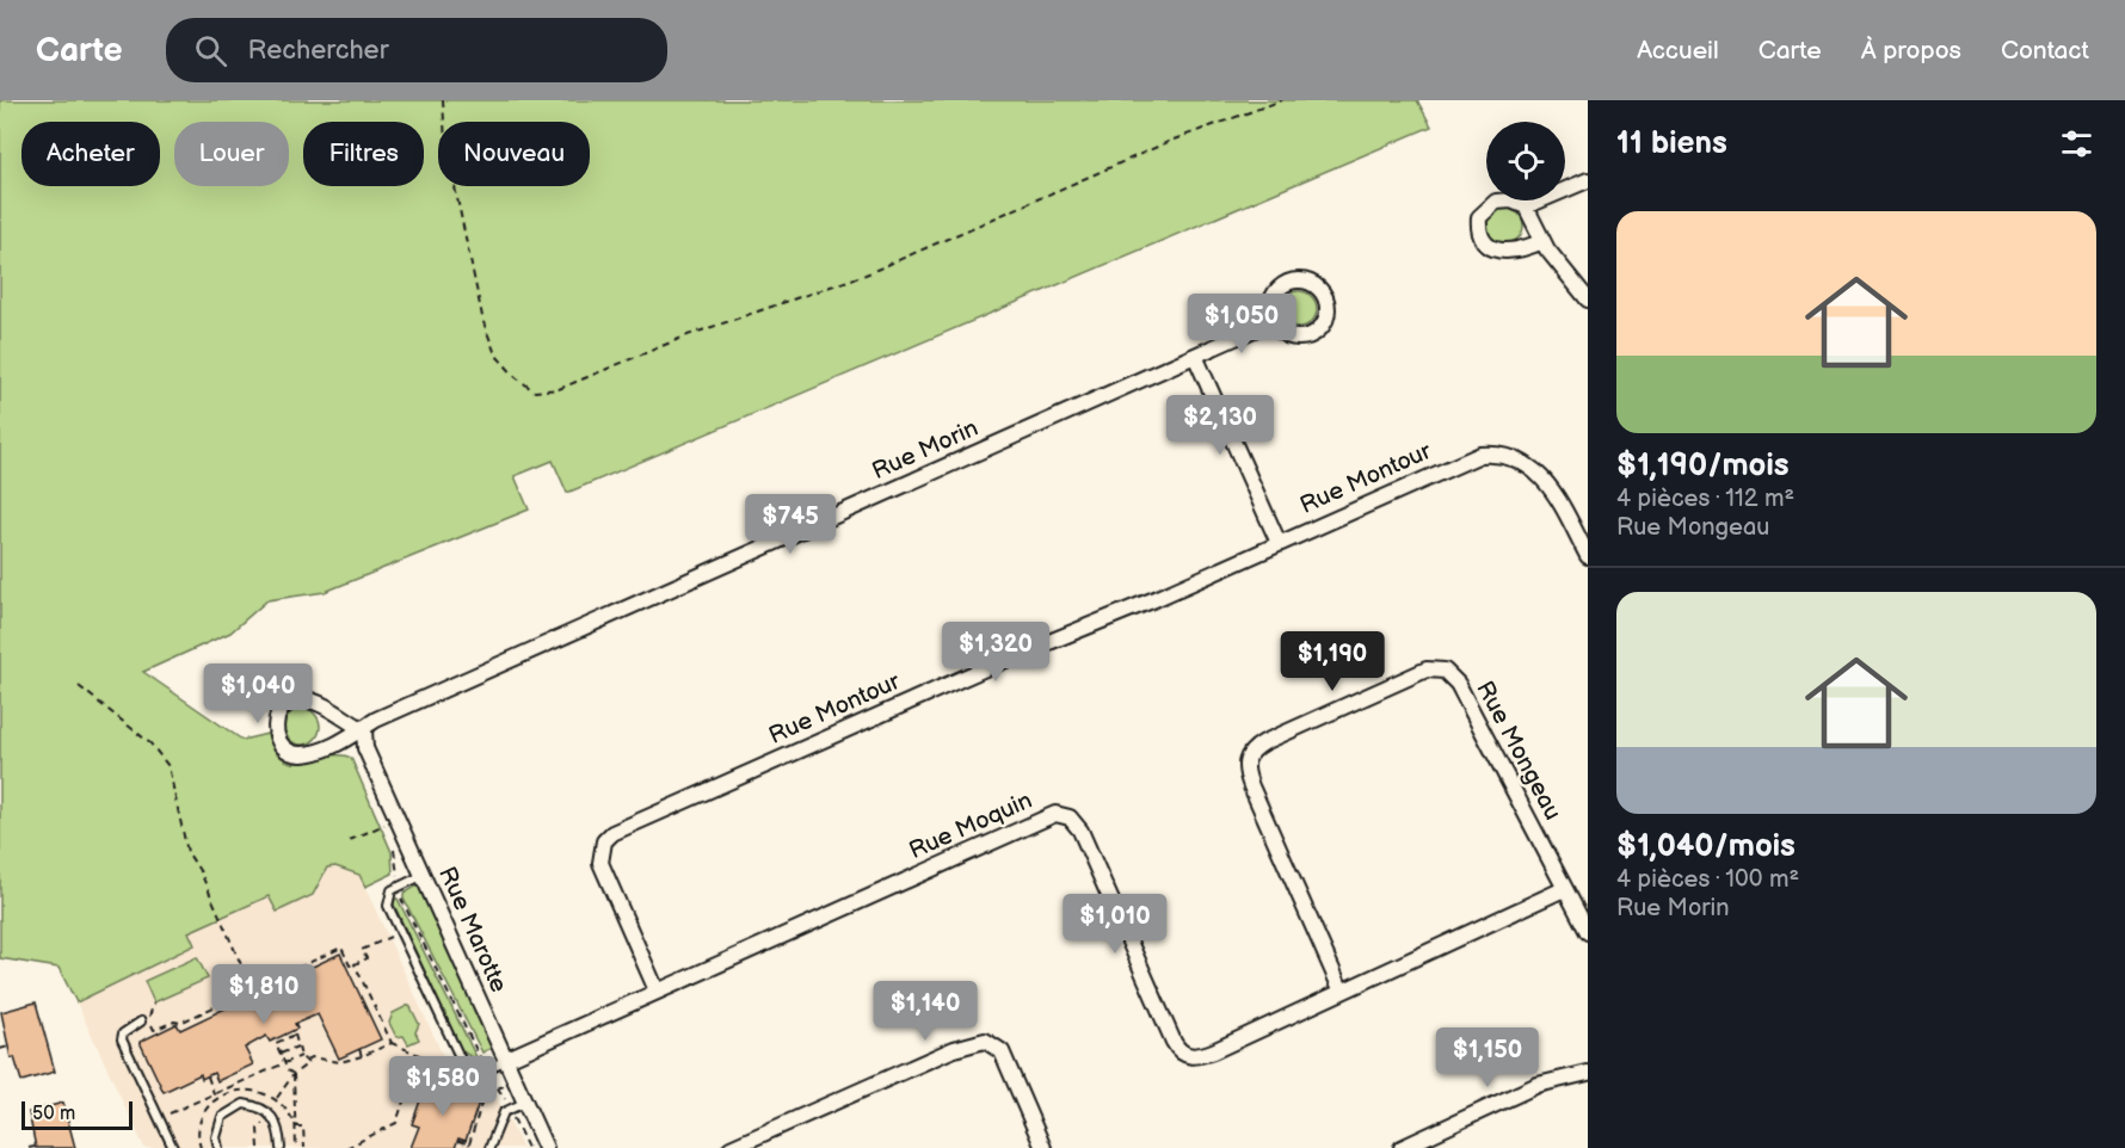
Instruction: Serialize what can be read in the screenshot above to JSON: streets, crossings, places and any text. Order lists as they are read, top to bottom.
{
  "streets": {
    "street": [
      "Rue Morin",
      "Rue Montour",
      "Rue Mongeau",
      "Rue Moquin",
      "Rue Marotte"
    ]
  },
  "crossings": [
    ["Rue Morin", "Rue Marotte"],
    ["Rue Montour", "Rue Moquin"],
    ["Rue Mongeau", "Rue Moquin"],
    ["Rue Moquin", "Rue Marotte"]
  ],
  "scale_bar": "50 m",
  "page": {
    "header": "Carte",
    "search": "Rechercher",
    "nav": [
      "Accueil",
      "Carte",
      "À propos",
      "Contact"
    ],
    "heading": "11 biens",
    "chip": [
      "Acheter",
      "Louer",
      "Filtres",
      "Nouveau"
    ],
    "list": [
      {
        "name": "$1,190/mois",
        "note": "4 pièces · 112 m² · Rue Mongeau"
      },
      {
        "name": "$1,040/mois",
        "note": "4 pièces · 100 m² · Rue Morin"
      }
    ],
    "price": [
      "$1,050",
      "$2,130",
      "$745",
      "$1,320",
      "$1,190",
      "$1,040",
      "$1,010",
      "$1,810",
      "$1,140",
      "$1,150",
      "$1,580"
    ],
    "scale": "50 m"
  }
}
